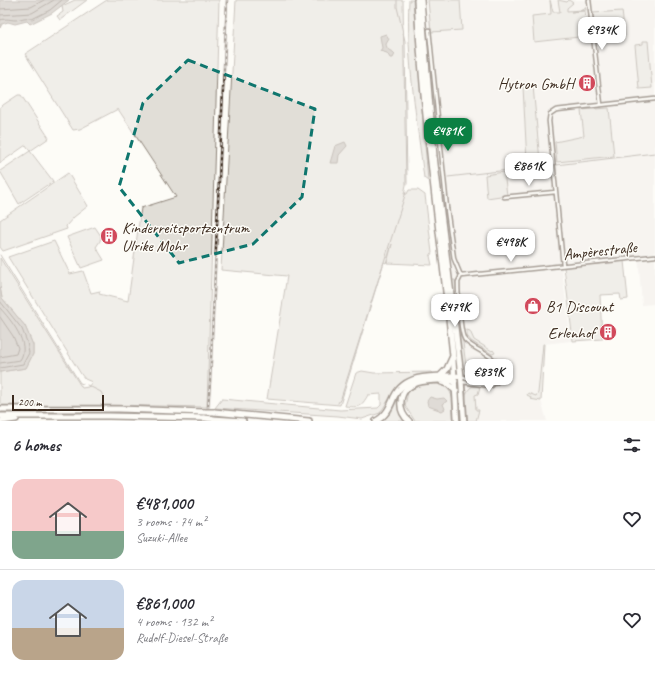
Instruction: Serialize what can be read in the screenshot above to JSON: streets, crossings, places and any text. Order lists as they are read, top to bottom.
{
  "streets": {
    "street": ["Ampèrestraße"]
  },
  "places": {
    "building": ["Hytron GmbH", "Kinderreitsportzentrum Ulrike Mohr", "Erlenhof"],
    "shop": ["B1 Discount"]
  },
  "scale_bar": "200 m",
  "page": {
    "price": [
      "€934K",
      "€481K",
      "€861K",
      "€498K",
      "€479K",
      "€839K"
    ],
    "scale": "200 m",
    "heading": "6 homes",
    "list": [
      {
        "name": "€481,000",
        "note": "3 rooms · 74 m² · Suzuki-Allee"
      },
      {
        "name": "€861,000",
        "note": "4 rooms · 132 m² · Rudolf-Diesel-Straße"
      }
    ]
  }
}
